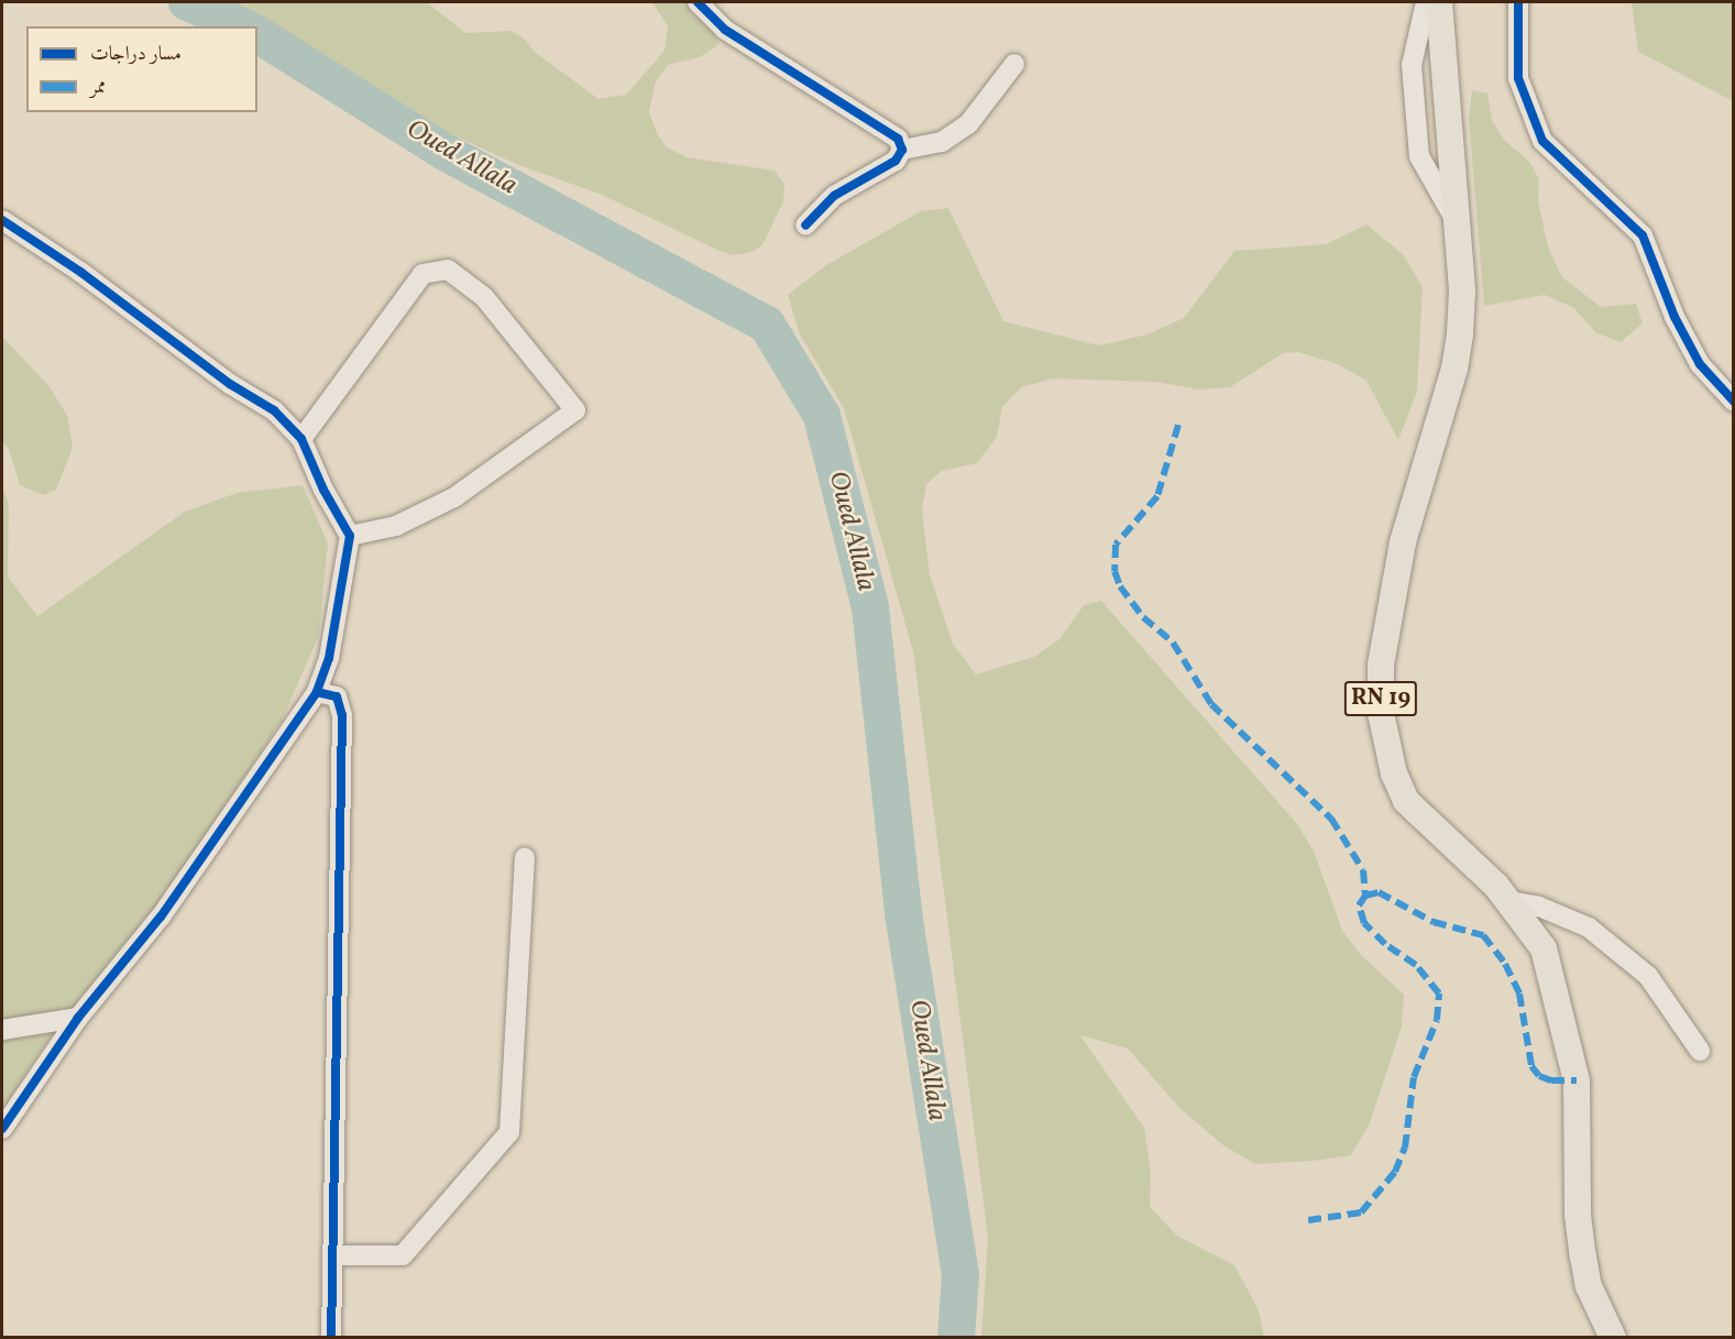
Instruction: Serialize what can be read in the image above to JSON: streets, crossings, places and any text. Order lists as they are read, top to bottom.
{
  "streets": {
    "main road": ["RN 19"]
  },
  "water": ["Oued Allala"],
  "legend": ["مسار دراجات", "ممر"]
}
